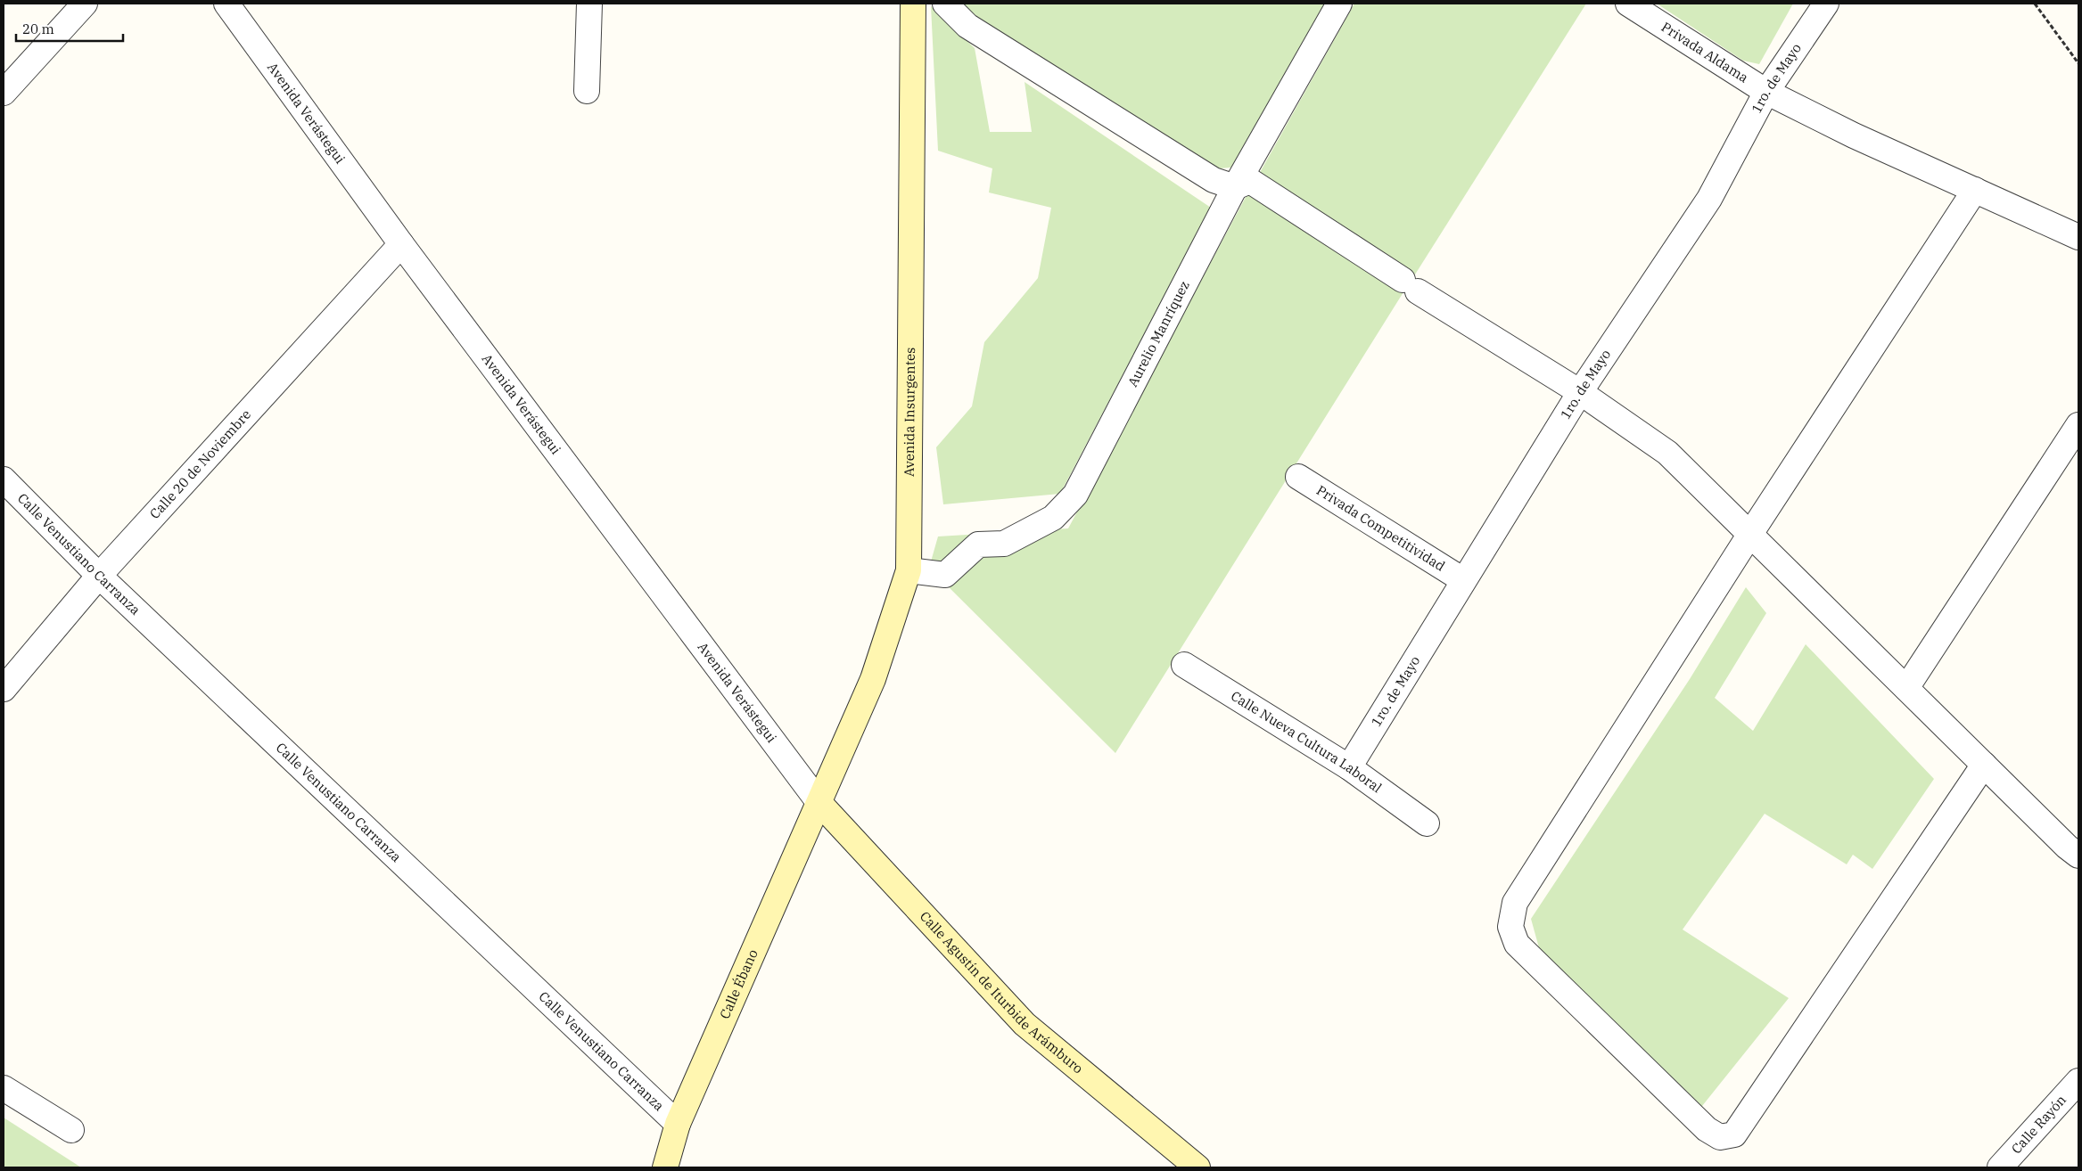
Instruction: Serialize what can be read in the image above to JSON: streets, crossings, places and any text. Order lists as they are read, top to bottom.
{
  "streets": {
    "street": [
      "Privada Aldama",
      "1ro. de Mayo",
      "Avenida Verástegui",
      "Aurelio Manríquez",
      "Avenida Insurgentes",
      "Calle 20 de Noviembre",
      "Privada Competitividad",
      "Calle Venustiano Carranza",
      "Calle Nueva Cultura Laboral",
      "Calle Ébano",
      "Calle Agustín de Iturbide Arámburo",
      "Calle Rayón"
    ]
  },
  "crossings": [
    ["Privada Aldama", "1ro. de Mayo"],
    ["1ro. de Mayo", "Privada Competitividad"],
    ["1ro. de Mayo", "Calle Nueva Cultura Laboral"],
    ["Avenida Verástegui", "Avenida Insurgentes"],
    ["Avenida Verástegui", "Calle 20 de Noviembre"],
    ["Avenida Verástegui", "Calle Ébano"],
    ["Avenida Verástegui", "Calle Agustín de Iturbide Arámburo"],
    ["Aurelio Manríquez", "Avenida Insurgentes"],
    ["Avenida Insurgentes", "Calle Ébano"],
    ["Avenida Insurgentes", "Calle Agustín de Iturbide Arámburo"],
    ["Calle 20 de Noviembre", "Calle Venustiano Carranza"],
    ["Calle Venustiano Carranza", "Calle Ébano"],
    ["Calle Ébano", "Calle Agustín de Iturbide Arámburo"]
  ],
  "scale_bar": "20 m"
}
